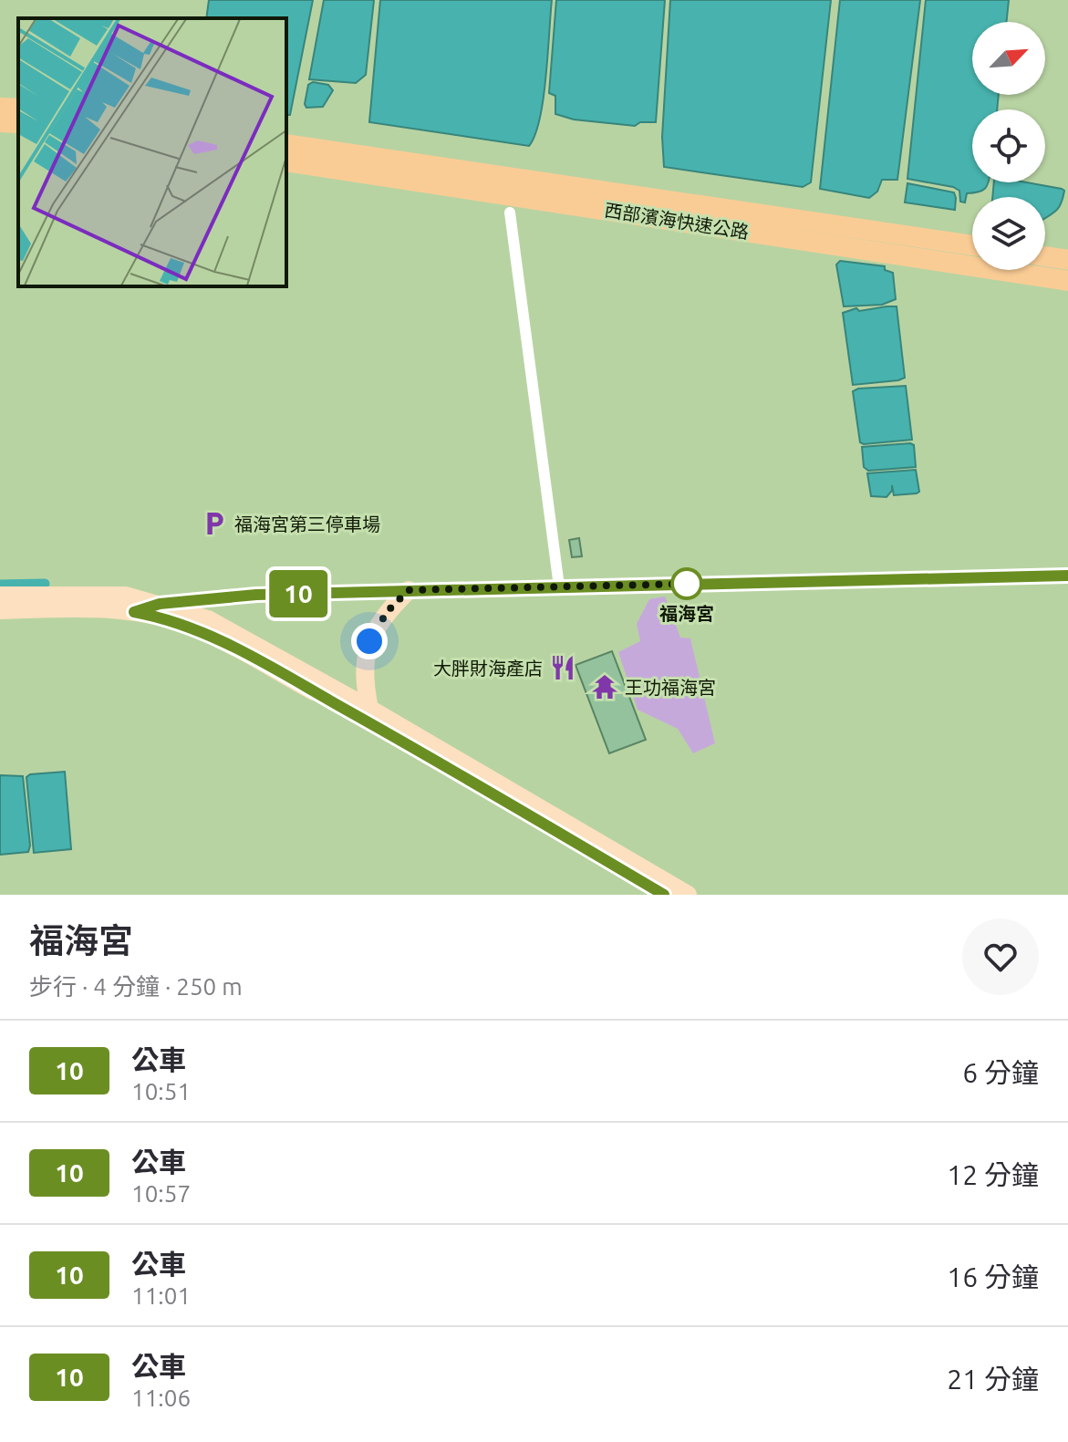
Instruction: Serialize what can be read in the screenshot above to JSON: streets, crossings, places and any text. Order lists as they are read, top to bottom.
{
  "streets": {
    "highway": ["西部濱海快速公路"]
  },
  "places": {
    "parking": ["福海宮第三停車場"],
    "other": ["福海宮"],
    "restaurant": ["大胖財海產店"],
    "temple": ["王功福海宮"]
  },
  "lines": ["bus line 10"],
  "north": "top right",
  "page": {
    "on_map": "10",
    "heading": ["福海宮", "步行 · 4 分鐘 · 250 m"],
    "list": [
      {
        "mark": "10",
        "name": "公車",
        "note": "10:51",
        "value": "6 分鐘"
      },
      {
        "mark": "10",
        "name": "公車",
        "note": "10:57",
        "value": "12 分鐘"
      },
      {
        "mark": "10",
        "name": "公車",
        "note": "11:01",
        "value": "16 分鐘"
      },
      {
        "mark": "10",
        "name": "公車",
        "note": "11:06",
        "value": "21 分鐘"
      }
    ]
  }
}
